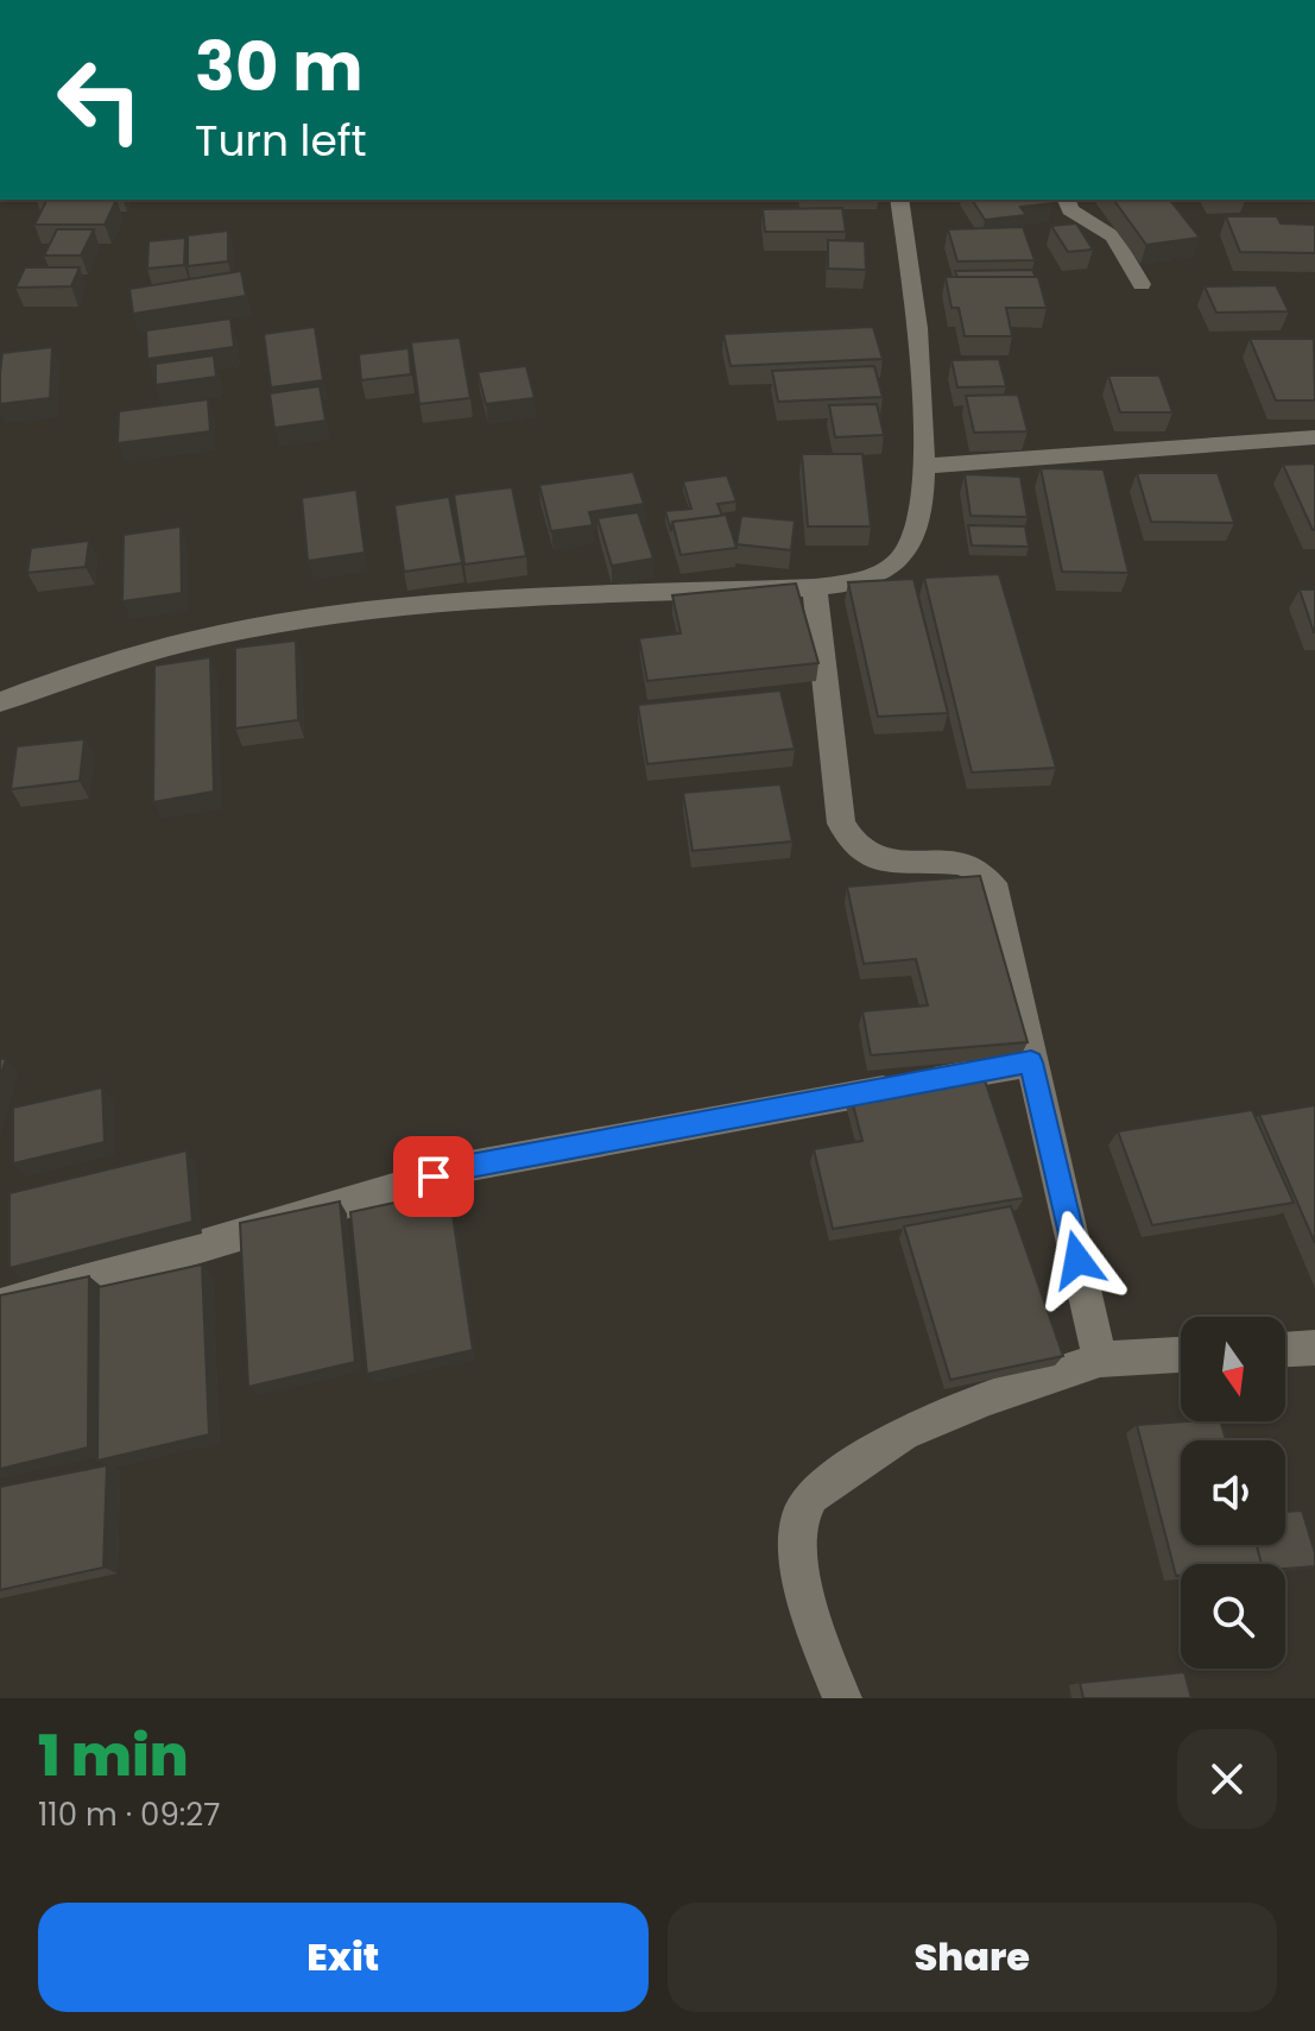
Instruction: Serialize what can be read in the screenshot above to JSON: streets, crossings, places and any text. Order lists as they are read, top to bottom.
{
  "north": "bottom",
  "page": {
    "turn": ["30 m", "Turn left"],
    "heading": ["1 min", "110 m · 09:27"],
    "buttons": ["Exit", "Share"]
  }
}
